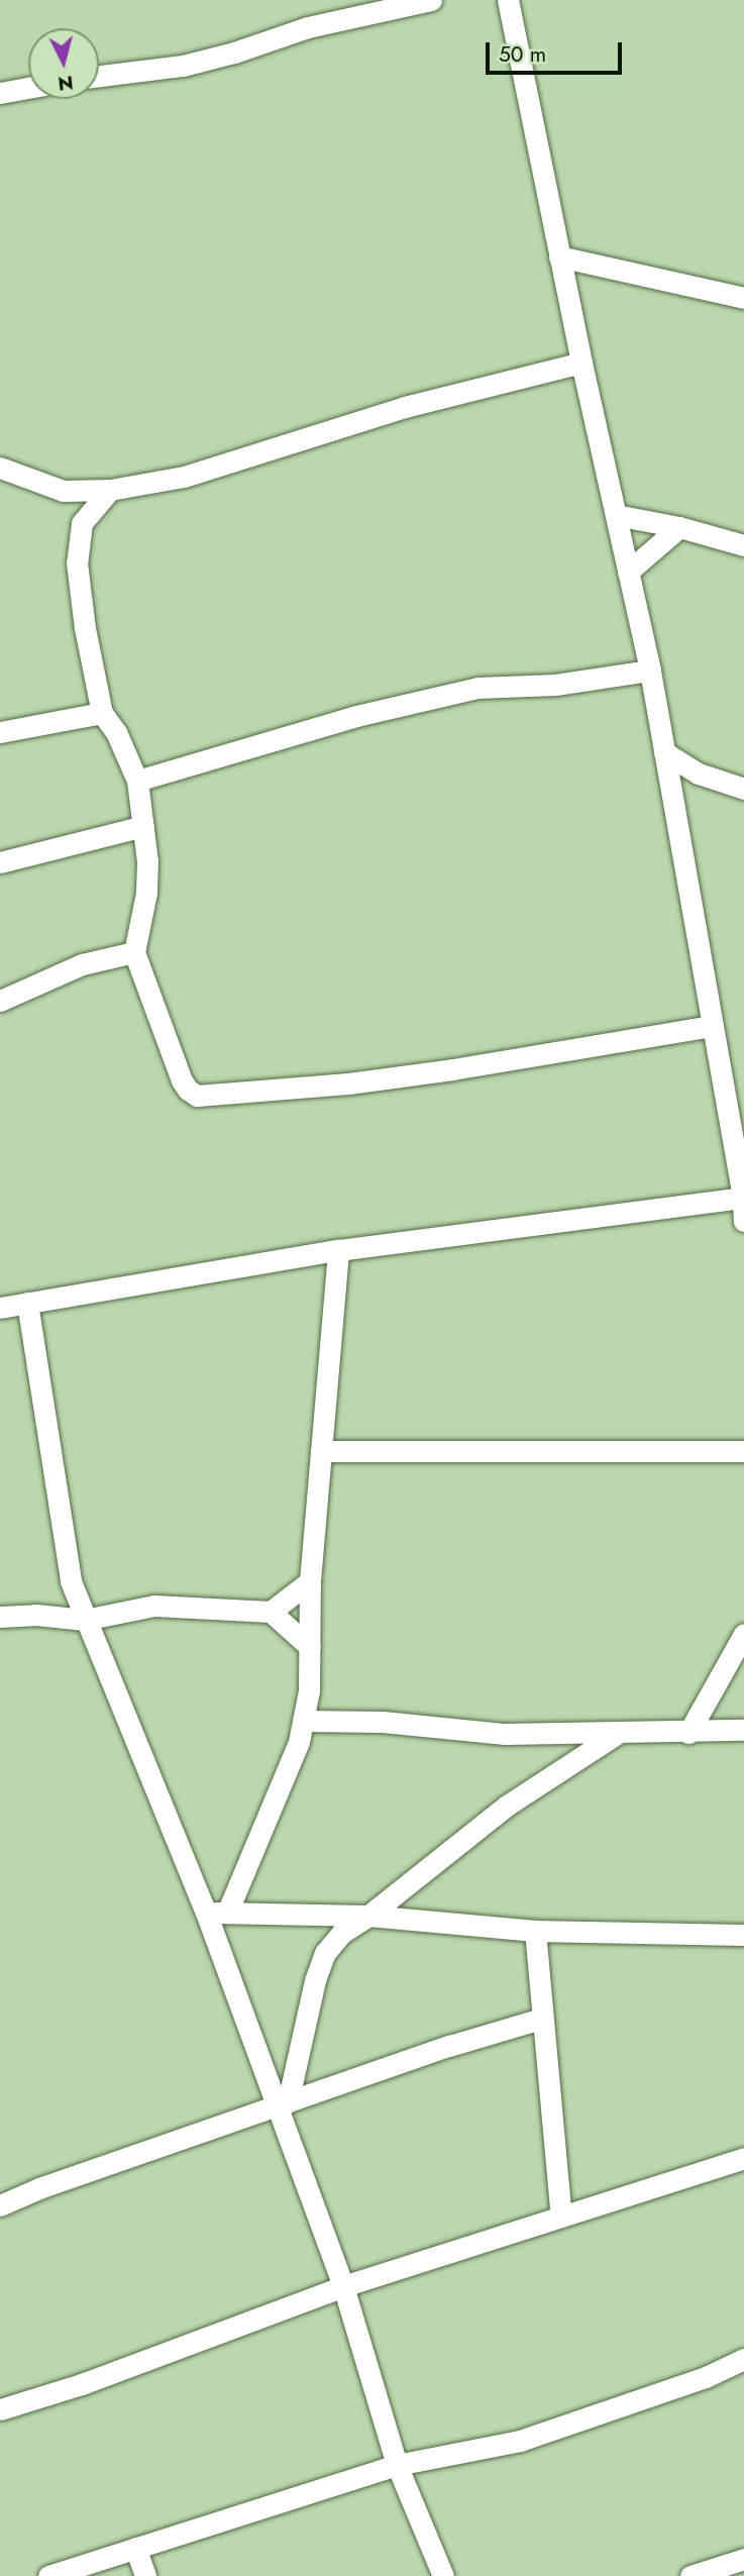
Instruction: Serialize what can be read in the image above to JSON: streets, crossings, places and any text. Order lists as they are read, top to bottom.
{
  "scale_bar": "50 m",
  "north": "bottom"
}
